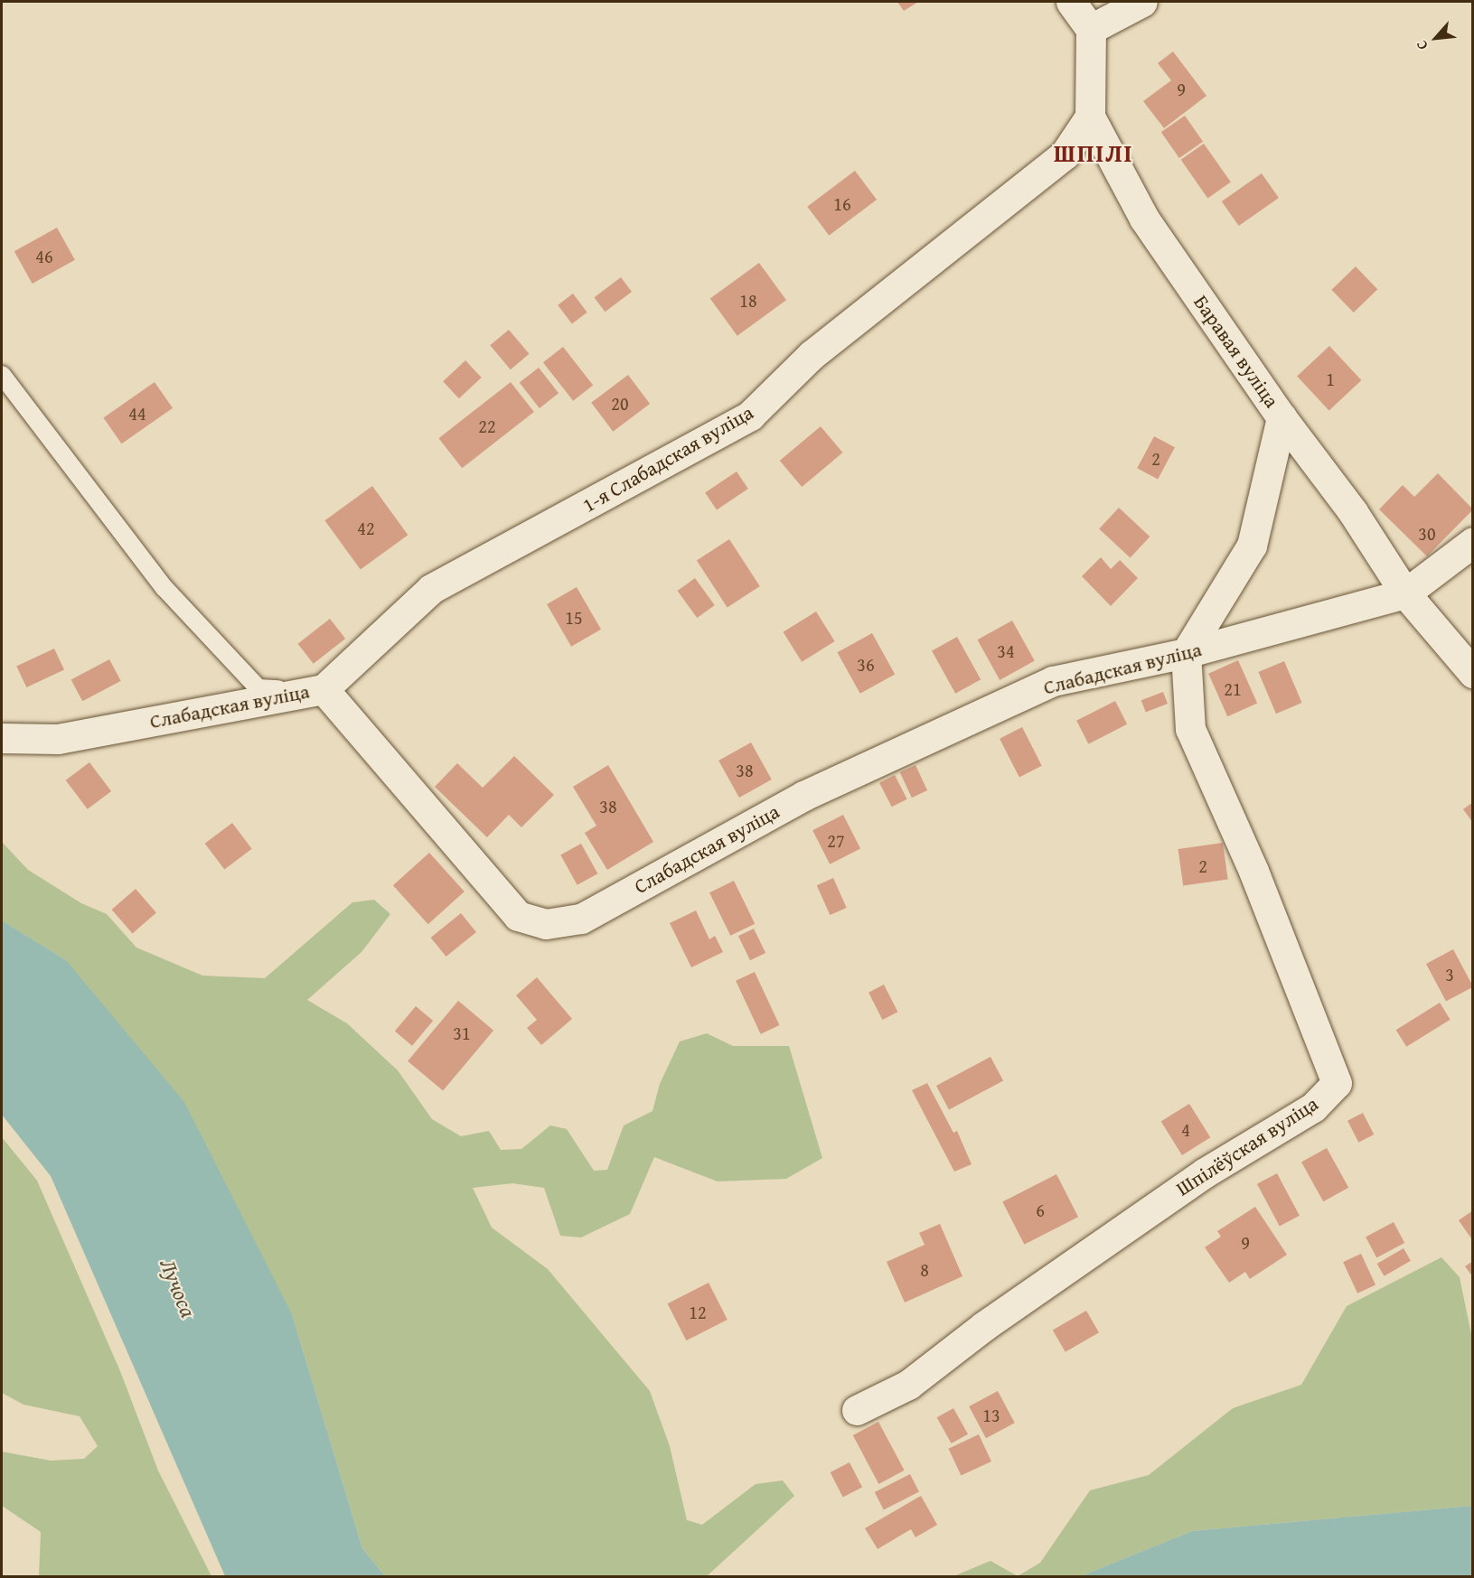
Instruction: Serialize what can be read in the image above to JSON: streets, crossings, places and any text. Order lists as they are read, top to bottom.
{
  "streets": {
    "street": [
      "Баравая вуліца",
      "1-я Слабадская вуліца",
      "Слабадская вуліца",
      "Шпілёўская вуліца"
    ]
  },
  "crossings": [
    ["Баравая вуліца", "1-я Слабадская вуліца"],
    ["Баравая вуліца", "Слабадская вуліца"],
    ["1-я Слабадская вуліца", "Слабадская вуліца"],
    ["Слабадская вуліца", "Шпілёўская вуліца"]
  ],
  "districts": ["ШПІЛІ"],
  "water": ["Лучоса"],
  "house_numbers": [
    "9",
    "16",
    "46",
    "18",
    "1",
    "20",
    "44",
    "22",
    "2",
    "42",
    "30",
    "15",
    "34",
    "36",
    "21",
    "38",
    "38",
    "27",
    "2",
    "3",
    "31",
    "4",
    "6",
    "9",
    "8",
    "12",
    "13"
  ],
  "north": "bottom left"
}
